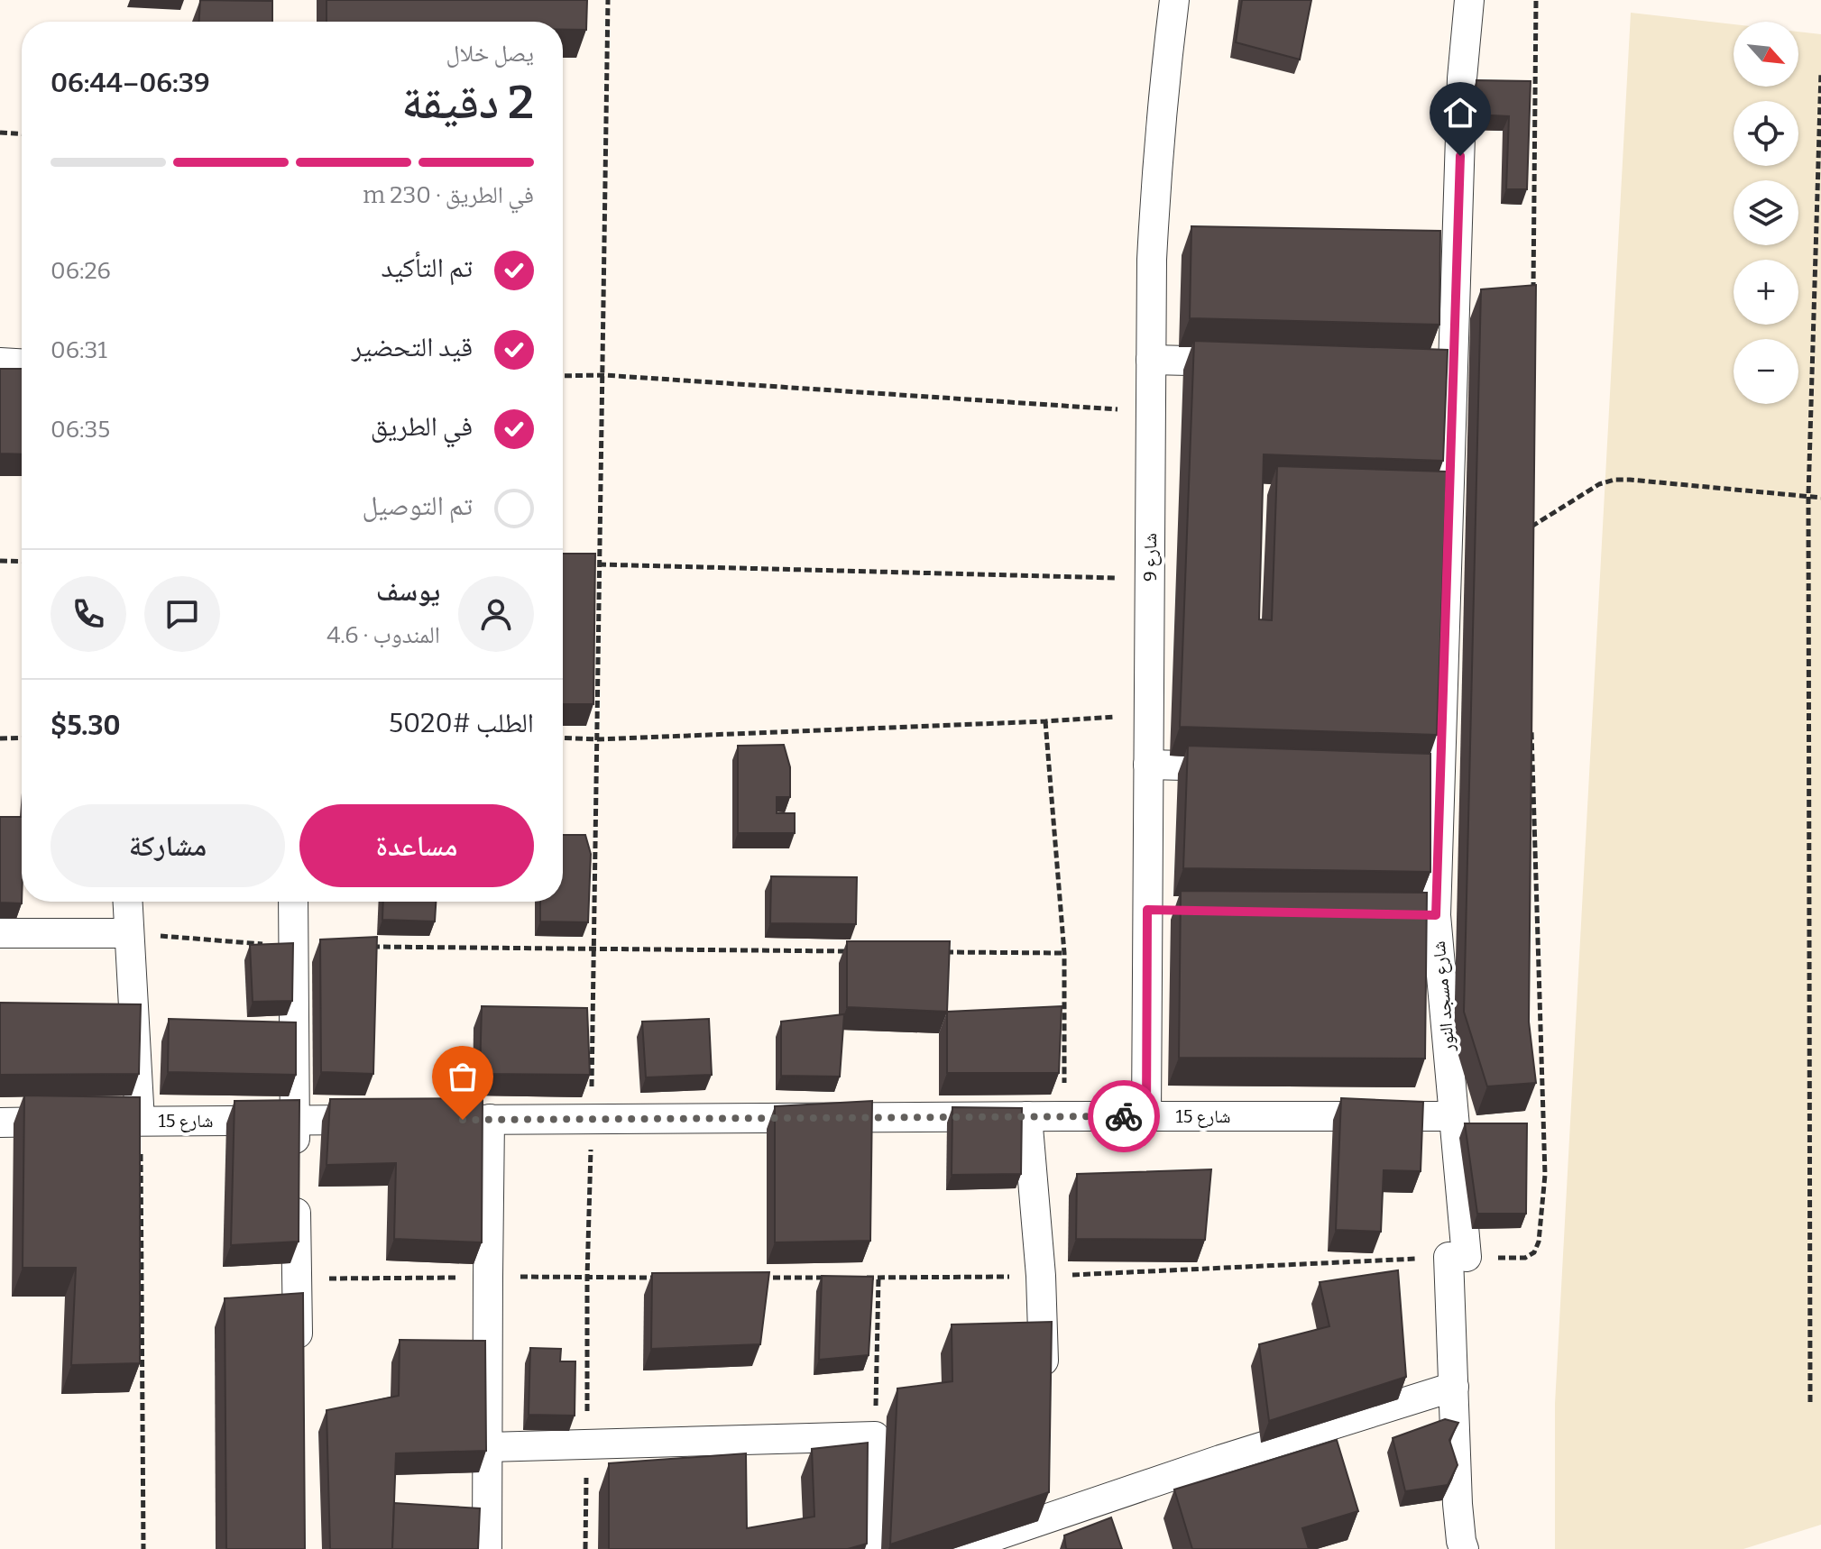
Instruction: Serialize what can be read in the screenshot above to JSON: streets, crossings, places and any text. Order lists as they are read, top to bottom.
{
  "streets": {
    "street": ["شارع 9", "شارع مسجد النور", "شارع 15"]
  },
  "crossings": [
    ["شارع 9", "شارع 15"],
    ["شارع مسجد النور", "شارع 15"]
  ],
  "north": "bottom right",
  "page": {
    "map_buttons": ["+", "−"],
    "heading": ["2 دقيقة", "يصل خلال", "06:39–06:44"],
    "panel": [
      "يوسف",
      "المندوب · 4.6",
      "الطلب #5020",
      "$5.30"
    ],
    "bar": "في الطريق · 230 m",
    "list": [
      ["تم التأكيد", "06:26"],
      ["قيد التحضير", "06:31"],
      ["في الطريق", "06:35"],
      "تم التوصيل"
    ],
    "buttons": ["مساعدة", "مشاركة"]
  }
}
